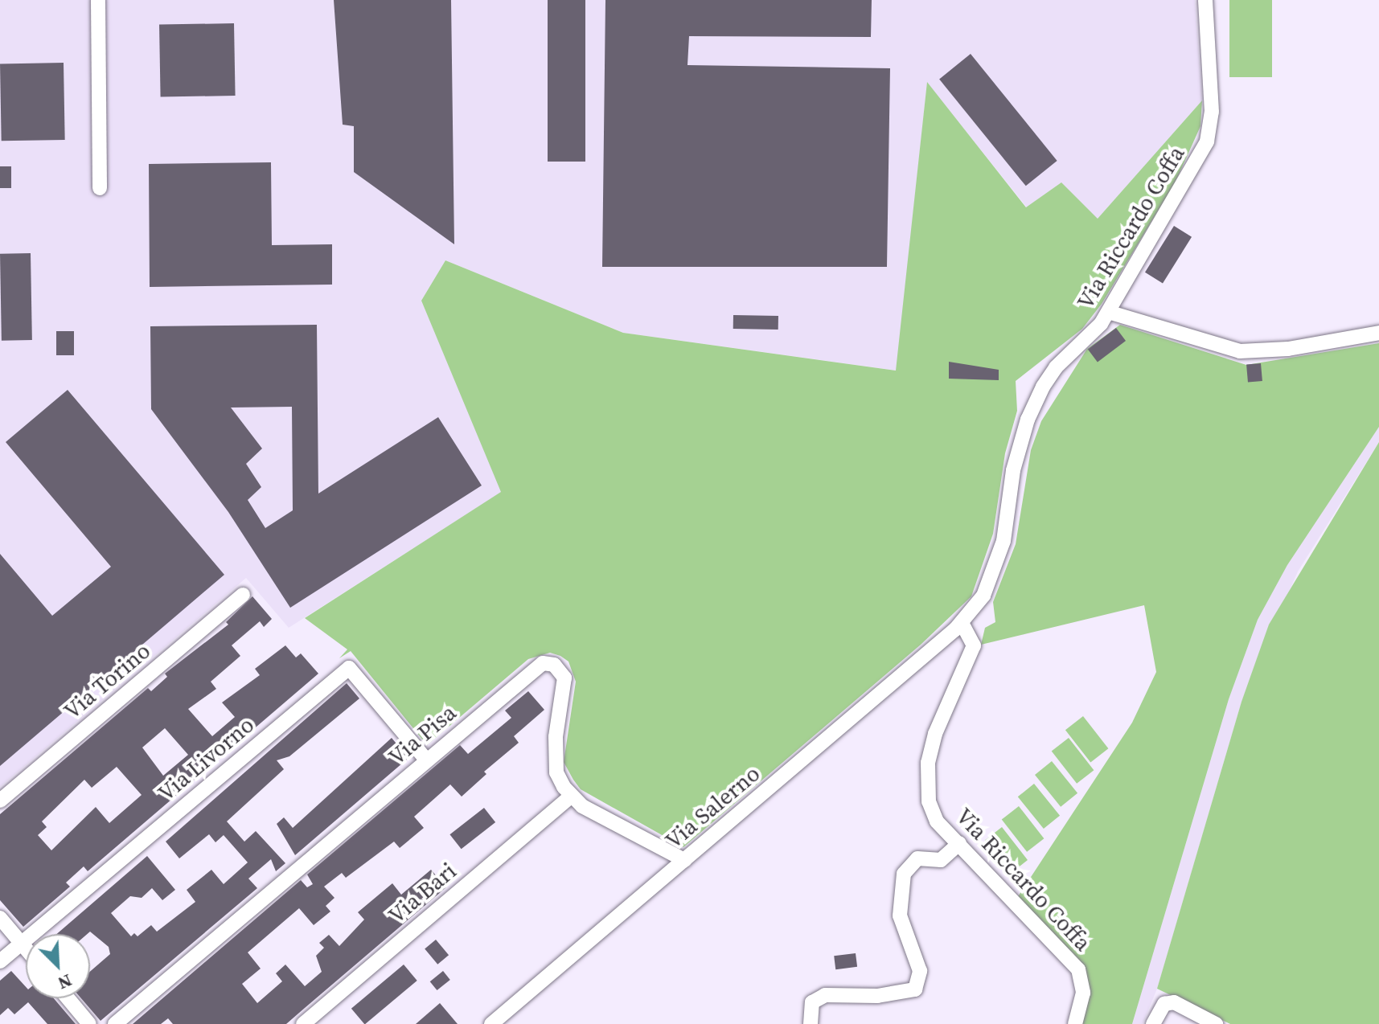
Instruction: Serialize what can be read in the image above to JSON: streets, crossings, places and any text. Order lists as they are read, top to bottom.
{
  "streets": {
    "street": [
      "Via Riccardo Coffa",
      "Via Torino",
      "Via Pisa",
      "Via Livorno",
      "Via Salerno",
      "Via Bari"
    ]
  },
  "crossings": [
    ["Via Riccardo Coffa", "Via Salerno"],
    ["Via Pisa", "Via Livorno"],
    ["Via Pisa", "Via Bari"]
  ],
  "north": "bottom right"
}
